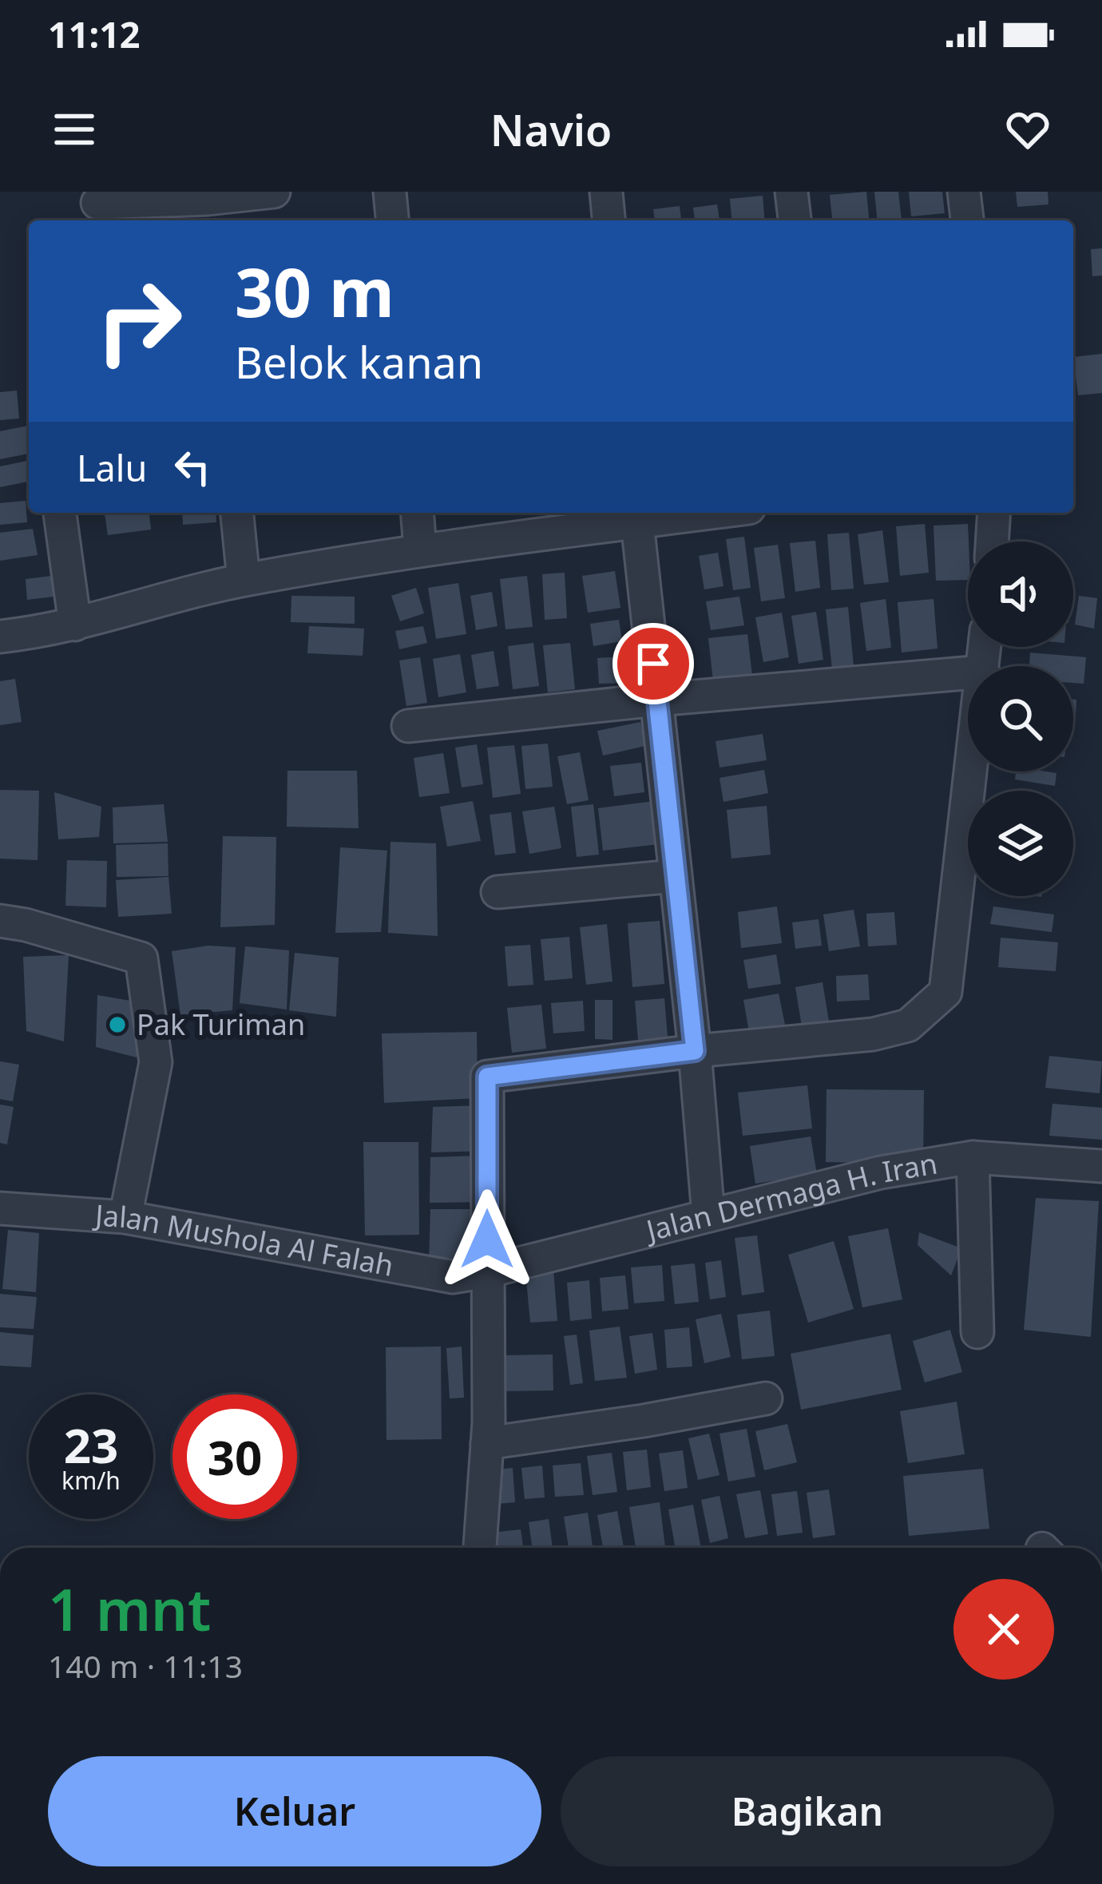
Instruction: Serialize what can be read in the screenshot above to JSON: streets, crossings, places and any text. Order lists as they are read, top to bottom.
{
  "streets": {
    "street": ["Jalan Dermaga H. Iran", "Jalan Mushola Al Falah"]
  },
  "crossings": [
    ["Jalan Dermaga H. Iran", "Jalan Mushola Al Falah"]
  ],
  "places": ["Pak Turiman"],
  "page": {
    "status": "11:12",
    "header": "Navio",
    "turn": ["30 m", "Belok kanan"],
    "then": "Lalu",
    "speed": "23 km/h",
    "limit": "30",
    "heading": ["1 mnt", "140 m · 11:13"],
    "buttons": ["Keluar", "Bagikan"]
  }
}
